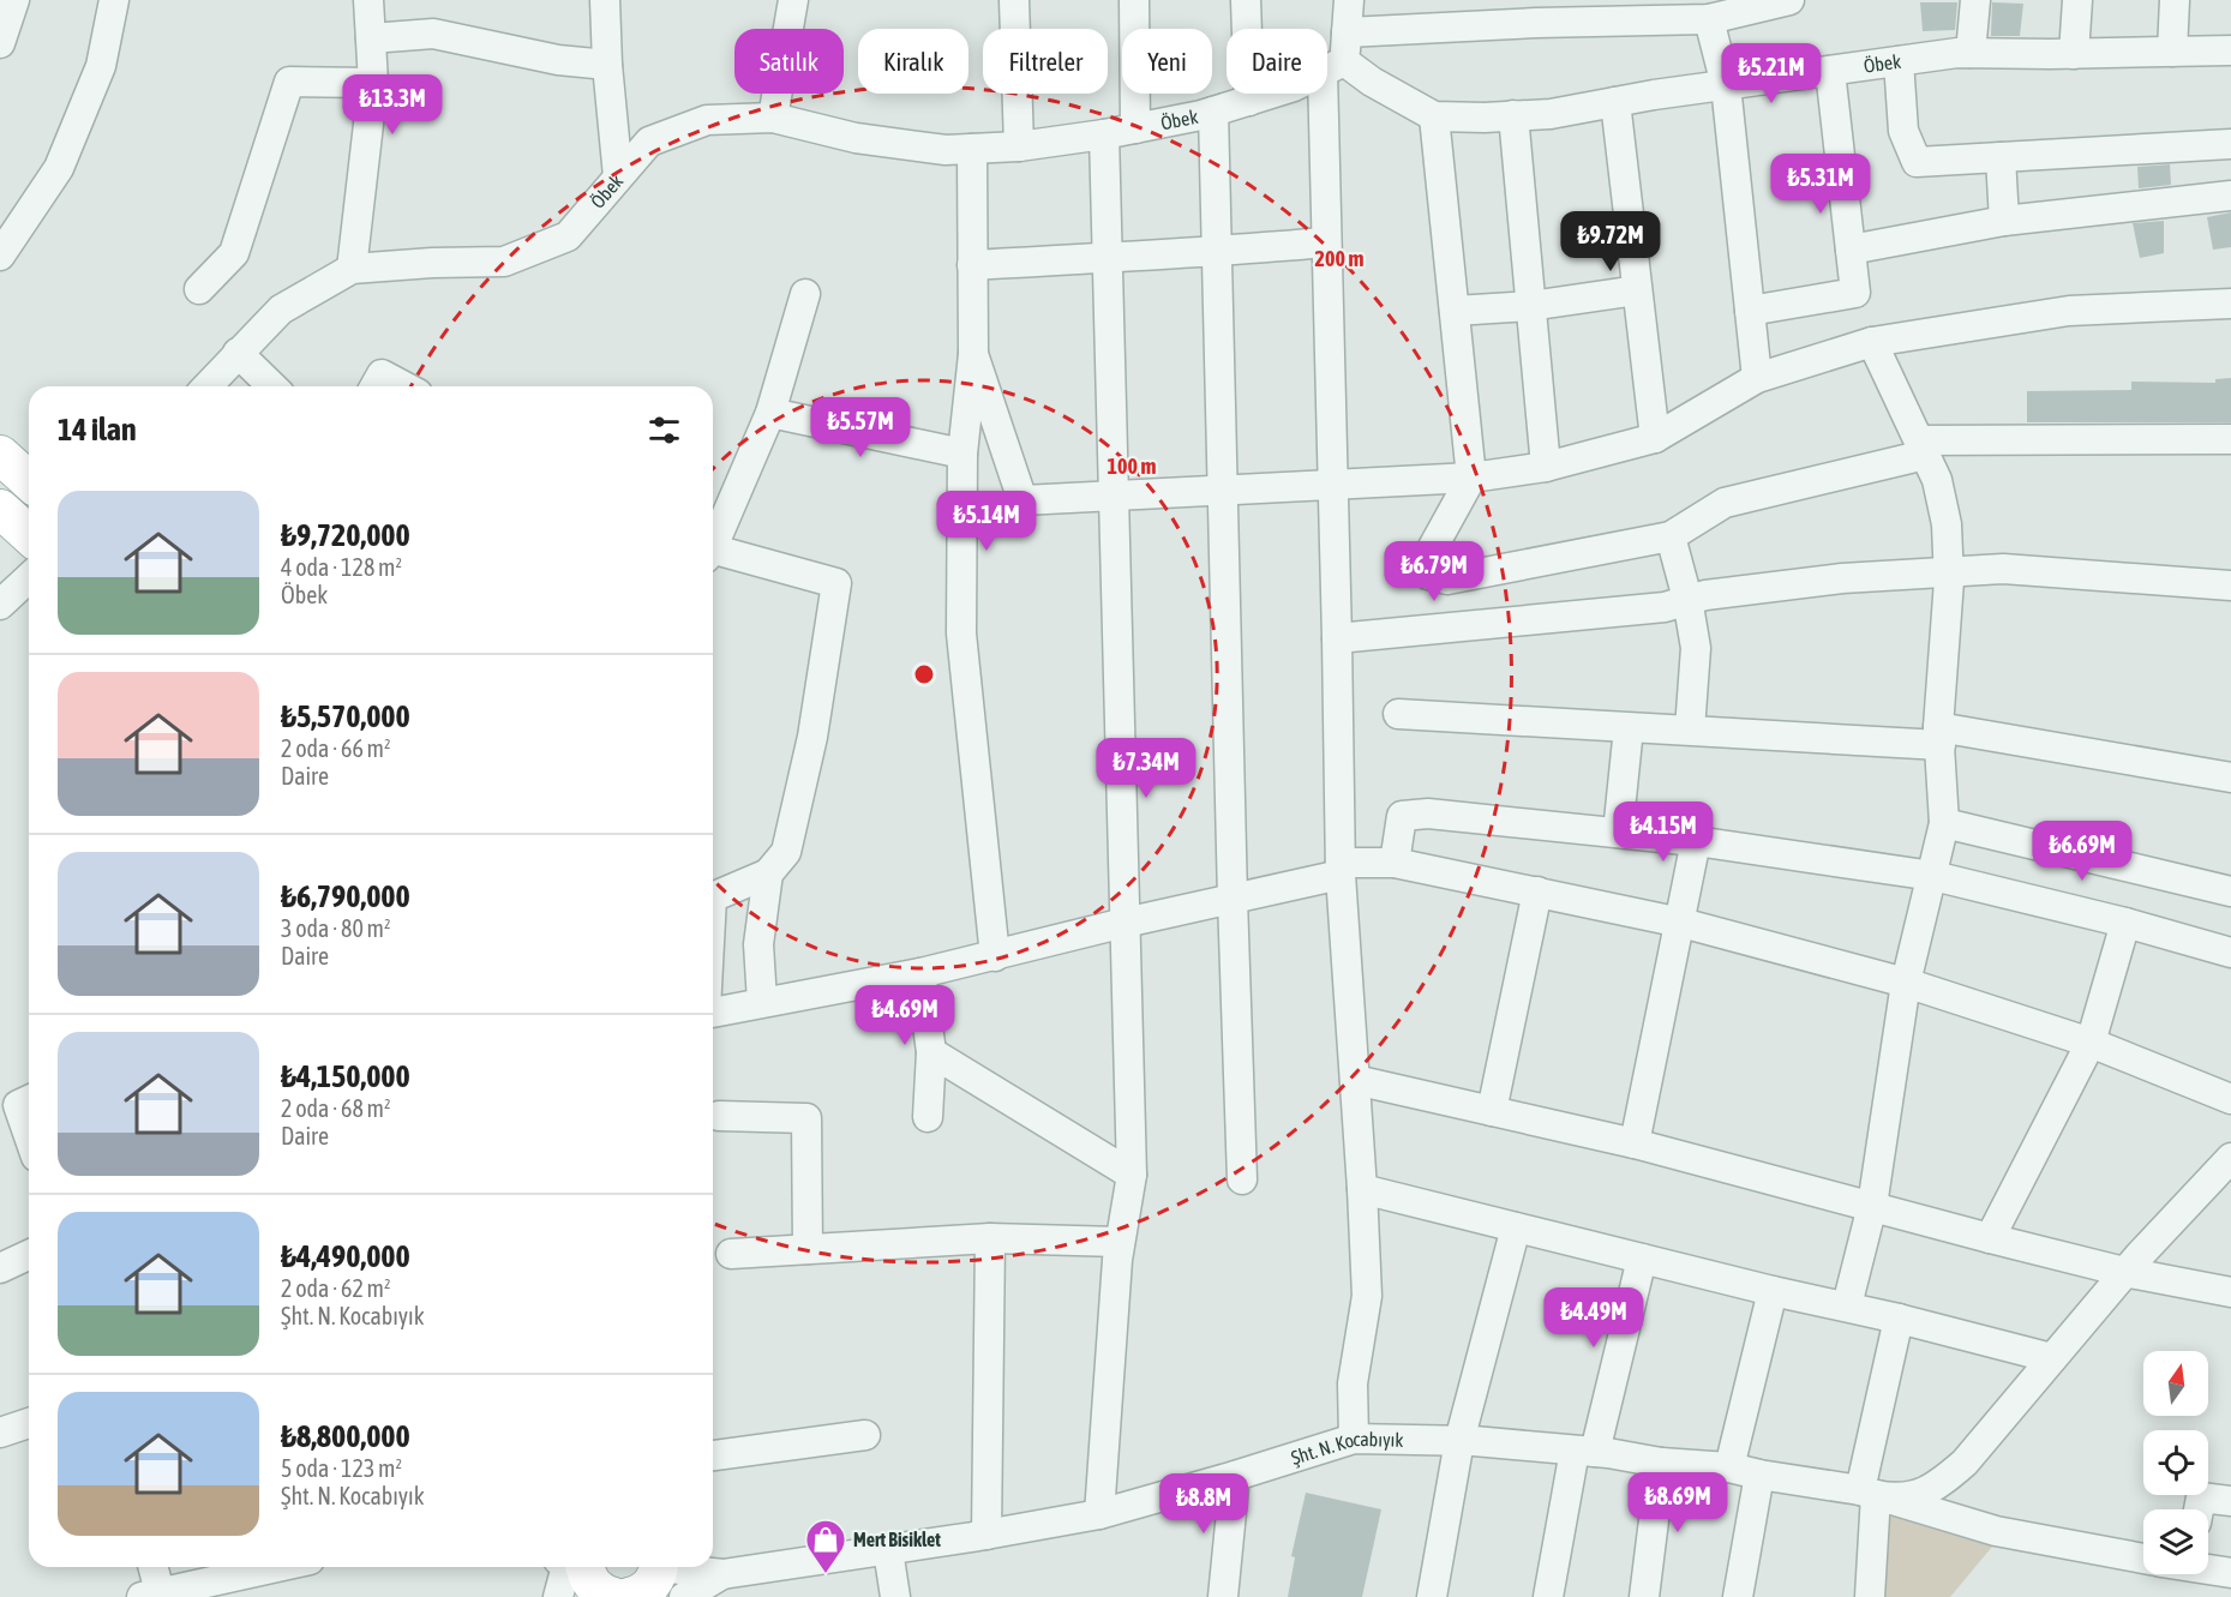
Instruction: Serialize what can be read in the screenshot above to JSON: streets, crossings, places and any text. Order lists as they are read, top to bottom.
{
  "streets": {
    "street": ["Öbek", "Şht. N. Kocabıyık"]
  },
  "places": {
    "shop": ["Mert Bisiklet"]
  },
  "north": "top",
  "page": {
    "chip": [
      "Satılık",
      "Kiralık",
      "Filtreler",
      "Yeni",
      "Daire"
    ],
    "price": [
      "₺5.21M",
      "₺13.3M",
      "₺5.31M",
      "₺9.72M",
      "₺5.57M",
      "₺5.14M",
      "₺6.79M",
      "₺7.34M",
      "₺4.15M",
      "₺6.69M",
      "₺4.69M",
      "₺4.49M",
      "₺8.69M",
      "₺8.8M"
    ],
    "heading": "14 ilan",
    "list": [
      {
        "name": "₺9,720,000",
        "note": "4 oda · 128 m² · Öbek"
      },
      {
        "name": "₺5,570,000",
        "note": "2 oda · 66 m² · Daire"
      },
      {
        "name": "₺6,790,000",
        "note": "3 oda · 80 m² · Daire"
      },
      {
        "name": "₺4,150,000",
        "note": "2 oda · 68 m² · Daire"
      },
      {
        "name": "₺4,490,000",
        "note": "2 oda · 62 m² · Şht. N. Kocabıyık"
      },
      {
        "name": "₺8,800,000",
        "note": "5 oda · 123 m² · Şht. N. Kocabıyık"
      }
    ]
  },
  "rings": ["200 m", "100 m"]
}
